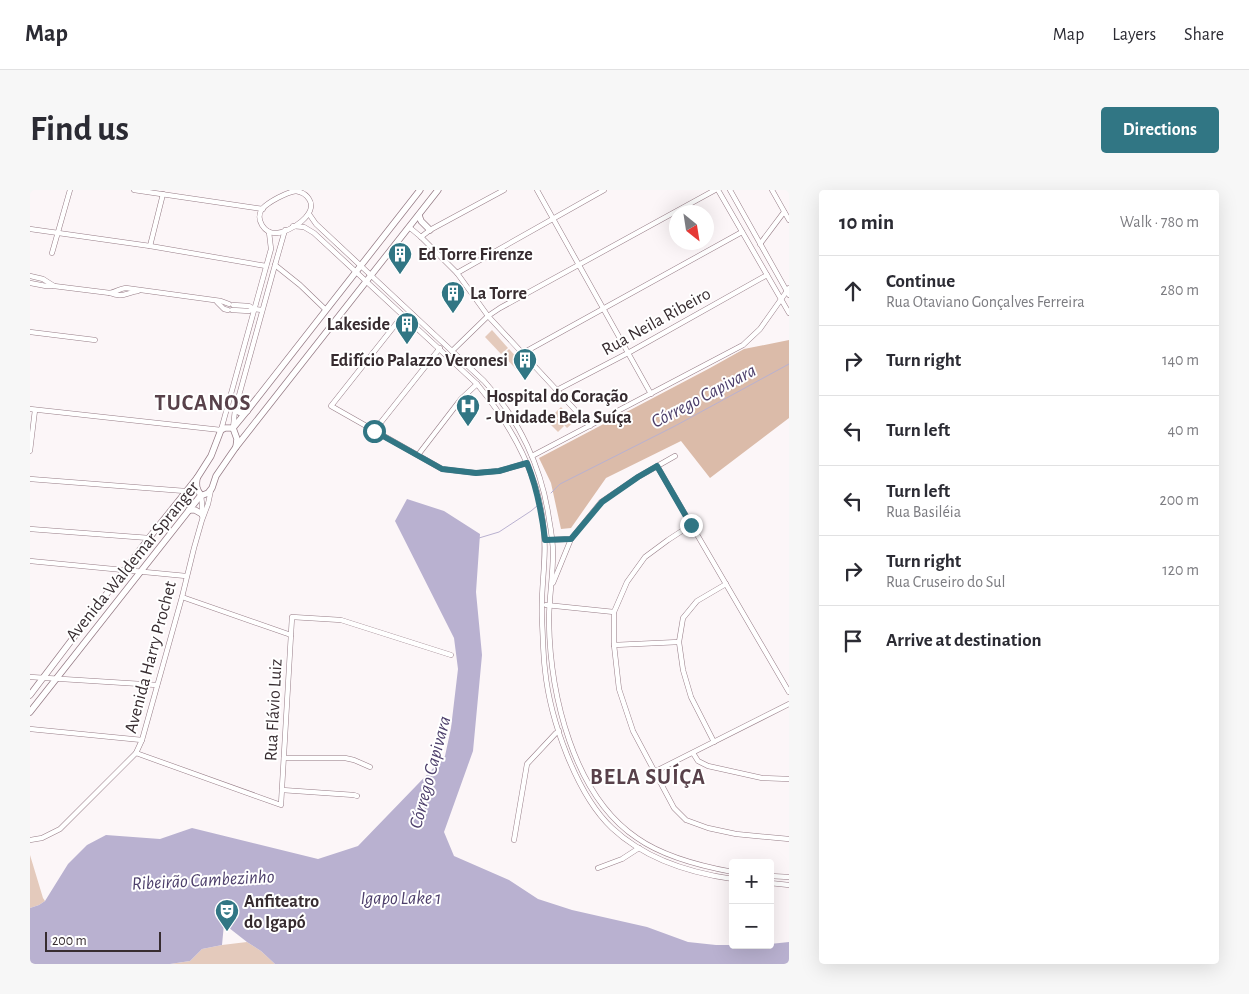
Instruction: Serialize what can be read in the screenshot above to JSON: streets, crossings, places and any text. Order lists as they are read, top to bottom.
{
  "streets": {
    "main road": ["Avenida Waldemar Spranger"],
    "street": ["Rua Neila Ribeiro", "Avenida Harry Prochet", "Rua Flávio Luiz"]
  },
  "crossings": [
    ["Avenida Waldemar Spranger", "Avenida Harry Prochet"],
    ["Avenida Harry Prochet", "Rua Flávio Luiz"]
  ],
  "districts": ["TUCANOS", "BELA SUÍÇA"],
  "water": ["Córrego Capivara", "Ribeirão Cambezinho", "Igapo Lake 1"],
  "places": {
    "building": [
      "Ed Torre Firenze",
      "La Torre",
      "Lakeside",
      "Edifício Palazzo Veronesi"
    ],
    "hospital": ["Hospital do Coração - Unidade Bela Suíça"],
    "theatre": ["Anfiteatro do Igapó"]
  },
  "scale_bar": "200 m",
  "north": "bottom right",
  "page": {
    "header": "Map",
    "nav": ["Map", "Layers", "Share"],
    "buttons": "Directions",
    "title": "Find us",
    "heading": ["10 min", "Walk · 780 m"],
    "list": [
      ["Continue", "Rua Otaviano Gonçalves Ferreira", "280 m"],
      ["Turn right", "140 m"],
      ["Turn left", "40 m"],
      ["Turn left", "Rua Basiléia", "200 m"],
      ["Turn right", "Rua Cruseiro do Sul", "120 m"],
      "Arrive at destination"
    ],
    "map_buttons": ["+", "−"],
    "scale": "200 m"
  }
}
